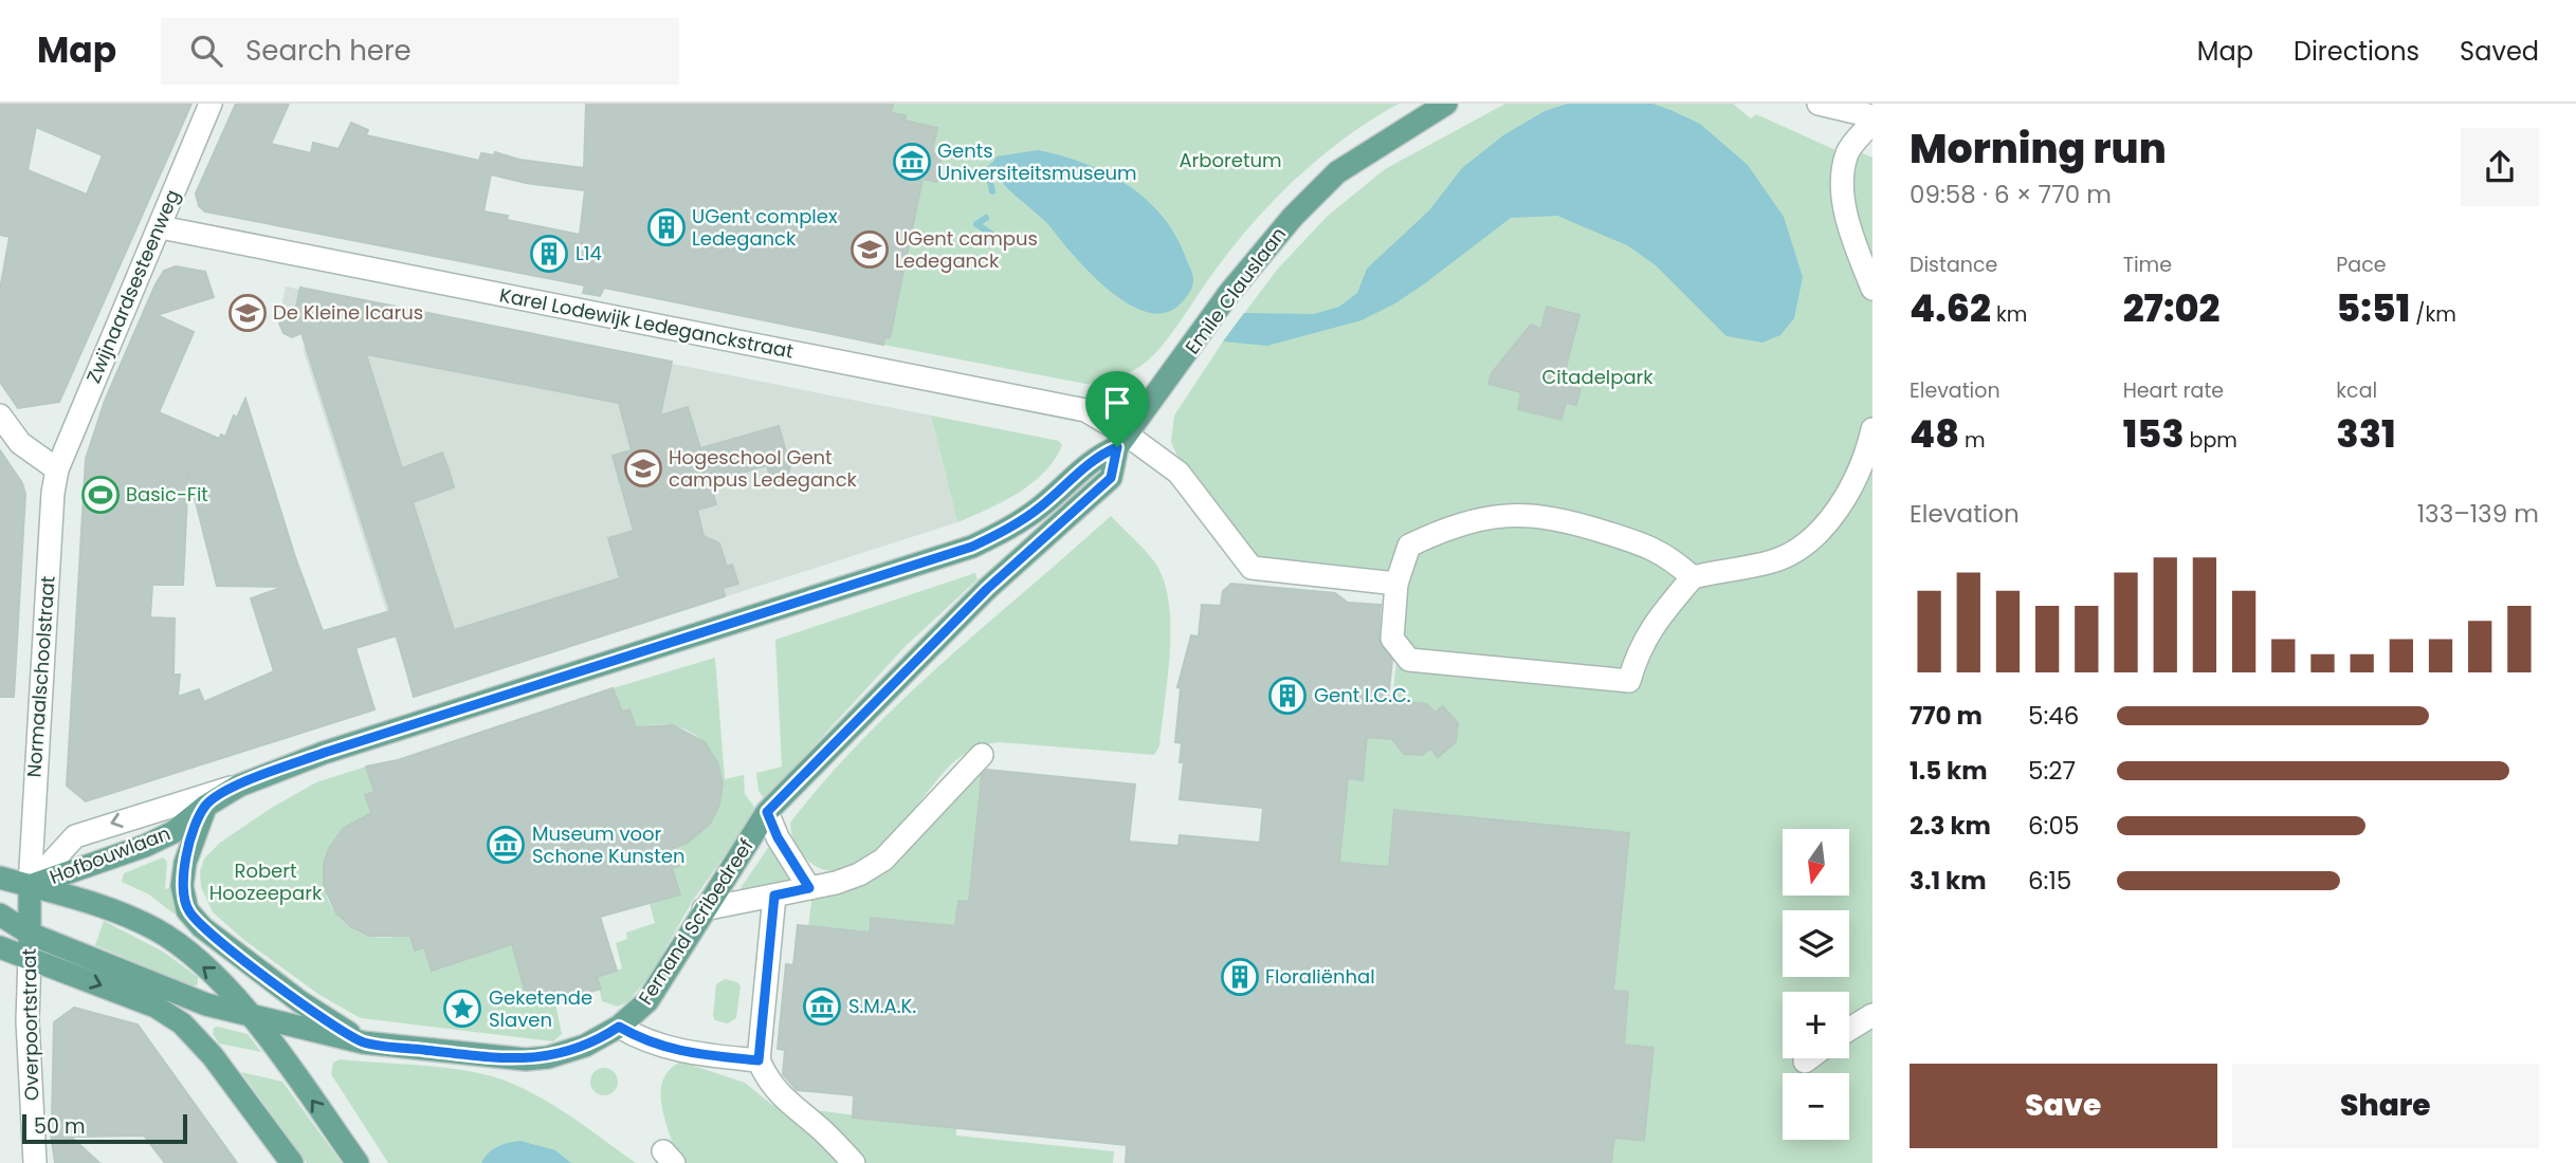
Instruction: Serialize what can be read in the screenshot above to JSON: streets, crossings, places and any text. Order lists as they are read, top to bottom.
{
  "streets": {
    "main road": [
      "Emile Clauslaan",
      "Hofbouwlaan",
      "Fernand Scribedreef",
      "Overpoortstraat"
    ],
    "street": ["Zwijnaardsesteenweg", "Karel Lodewijk Ledeganckstraat", "Normaalschoolstraat"]
  },
  "crossings": [
    ["Zwijnaardsesteenweg", "Karel Lodewijk Ledeganckstraat"],
    ["Zwijnaardsesteenweg", "Normaalschoolstraat"],
    ["Emile Clauslaan", "Karel Lodewijk Ledeganckstraat"],
    ["Emile Clauslaan", "Hofbouwlaan"],
    ["Emile Clauslaan", "Fernand Scribedreef"],
    ["Karel Lodewijk Ledeganckstraat", "Hofbouwlaan"],
    ["Karel Lodewijk Ledeganckstraat", "Fernand Scribedreef"],
    ["Normaalschoolstraat", "Hofbouwlaan"],
    ["Normaalschoolstraat", "Overpoortstraat"],
    ["Hofbouwlaan", "Fernand Scribedreef"],
    ["Hofbouwlaan", "Overpoortstraat"],
    ["Fernand Scribedreef", "Overpoortstraat"]
  ],
  "parks": ["Arboretum", "Citadelpark", "Robert Hoozeepark"],
  "places": {
    "museum": ["Gents Universiteitsmuseum", "Museum voor Schone Kunsten", "S.M.A.K."],
    "building": [
      "UGent complex Ledeganck",
      "L14",
      "Gent I.C.C.",
      "Floraliënhal"
    ],
    "school or university": ["UGent campus Ledeganck", "De Kleine Icarus", "Hogeschool Gent campus Ledeganck"],
    "sports": ["Basic-Fit"],
    "place": ["Geketende Slaven"]
  },
  "scale_bar": "50 m",
  "north": "bottom",
  "page": {
    "header": "Map",
    "search": "Search here",
    "nav": ["Map", "Directions", "Saved"],
    "heading": ["Morning run", "09:58 · 6 × 770 m"],
    "stats": [
      ["Distance", "4.62 km"],
      ["Time", "27:02"],
      ["Pace", "5:51 /km"],
      ["Elevation", "48 m"],
      ["Heart rate", "153 bpm"],
      ["kcal", "331"]
    ],
    "chart": ["Elevation", "133–139 m"],
    "list": [
      {
        "name": "770 m",
        "note": "5:46"
      },
      {
        "name": "1.5 km",
        "note": "5:27"
      },
      {
        "name": "2.3 km",
        "note": "6:05"
      },
      {
        "name": "3.1 km",
        "note": "6:15"
      }
    ],
    "map_buttons": ["+", "−"],
    "buttons": ["Save", "Share"],
    "scale": "50 m"
  }
}
